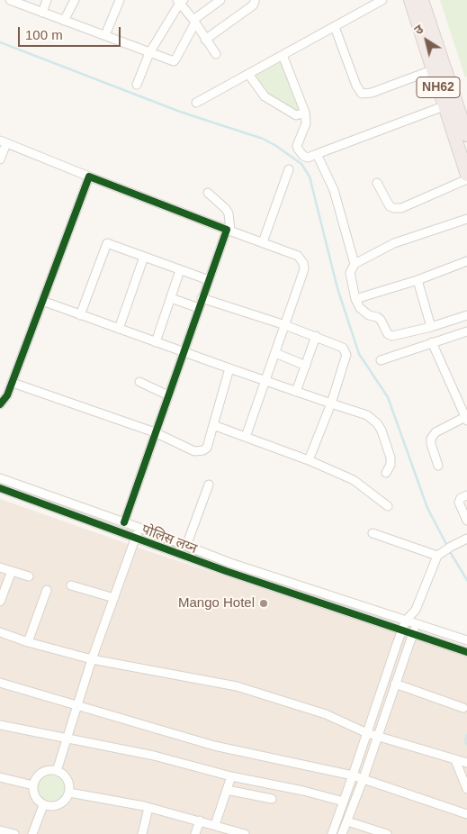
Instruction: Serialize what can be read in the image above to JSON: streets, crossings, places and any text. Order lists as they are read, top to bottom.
{
  "streets": {
    "highway": ["NH62"],
    "street": ["पोलिस लय्न"]
  },
  "places": ["Mango Hotel"],
  "scale_bar": "100 m",
  "north": "top left"
}
